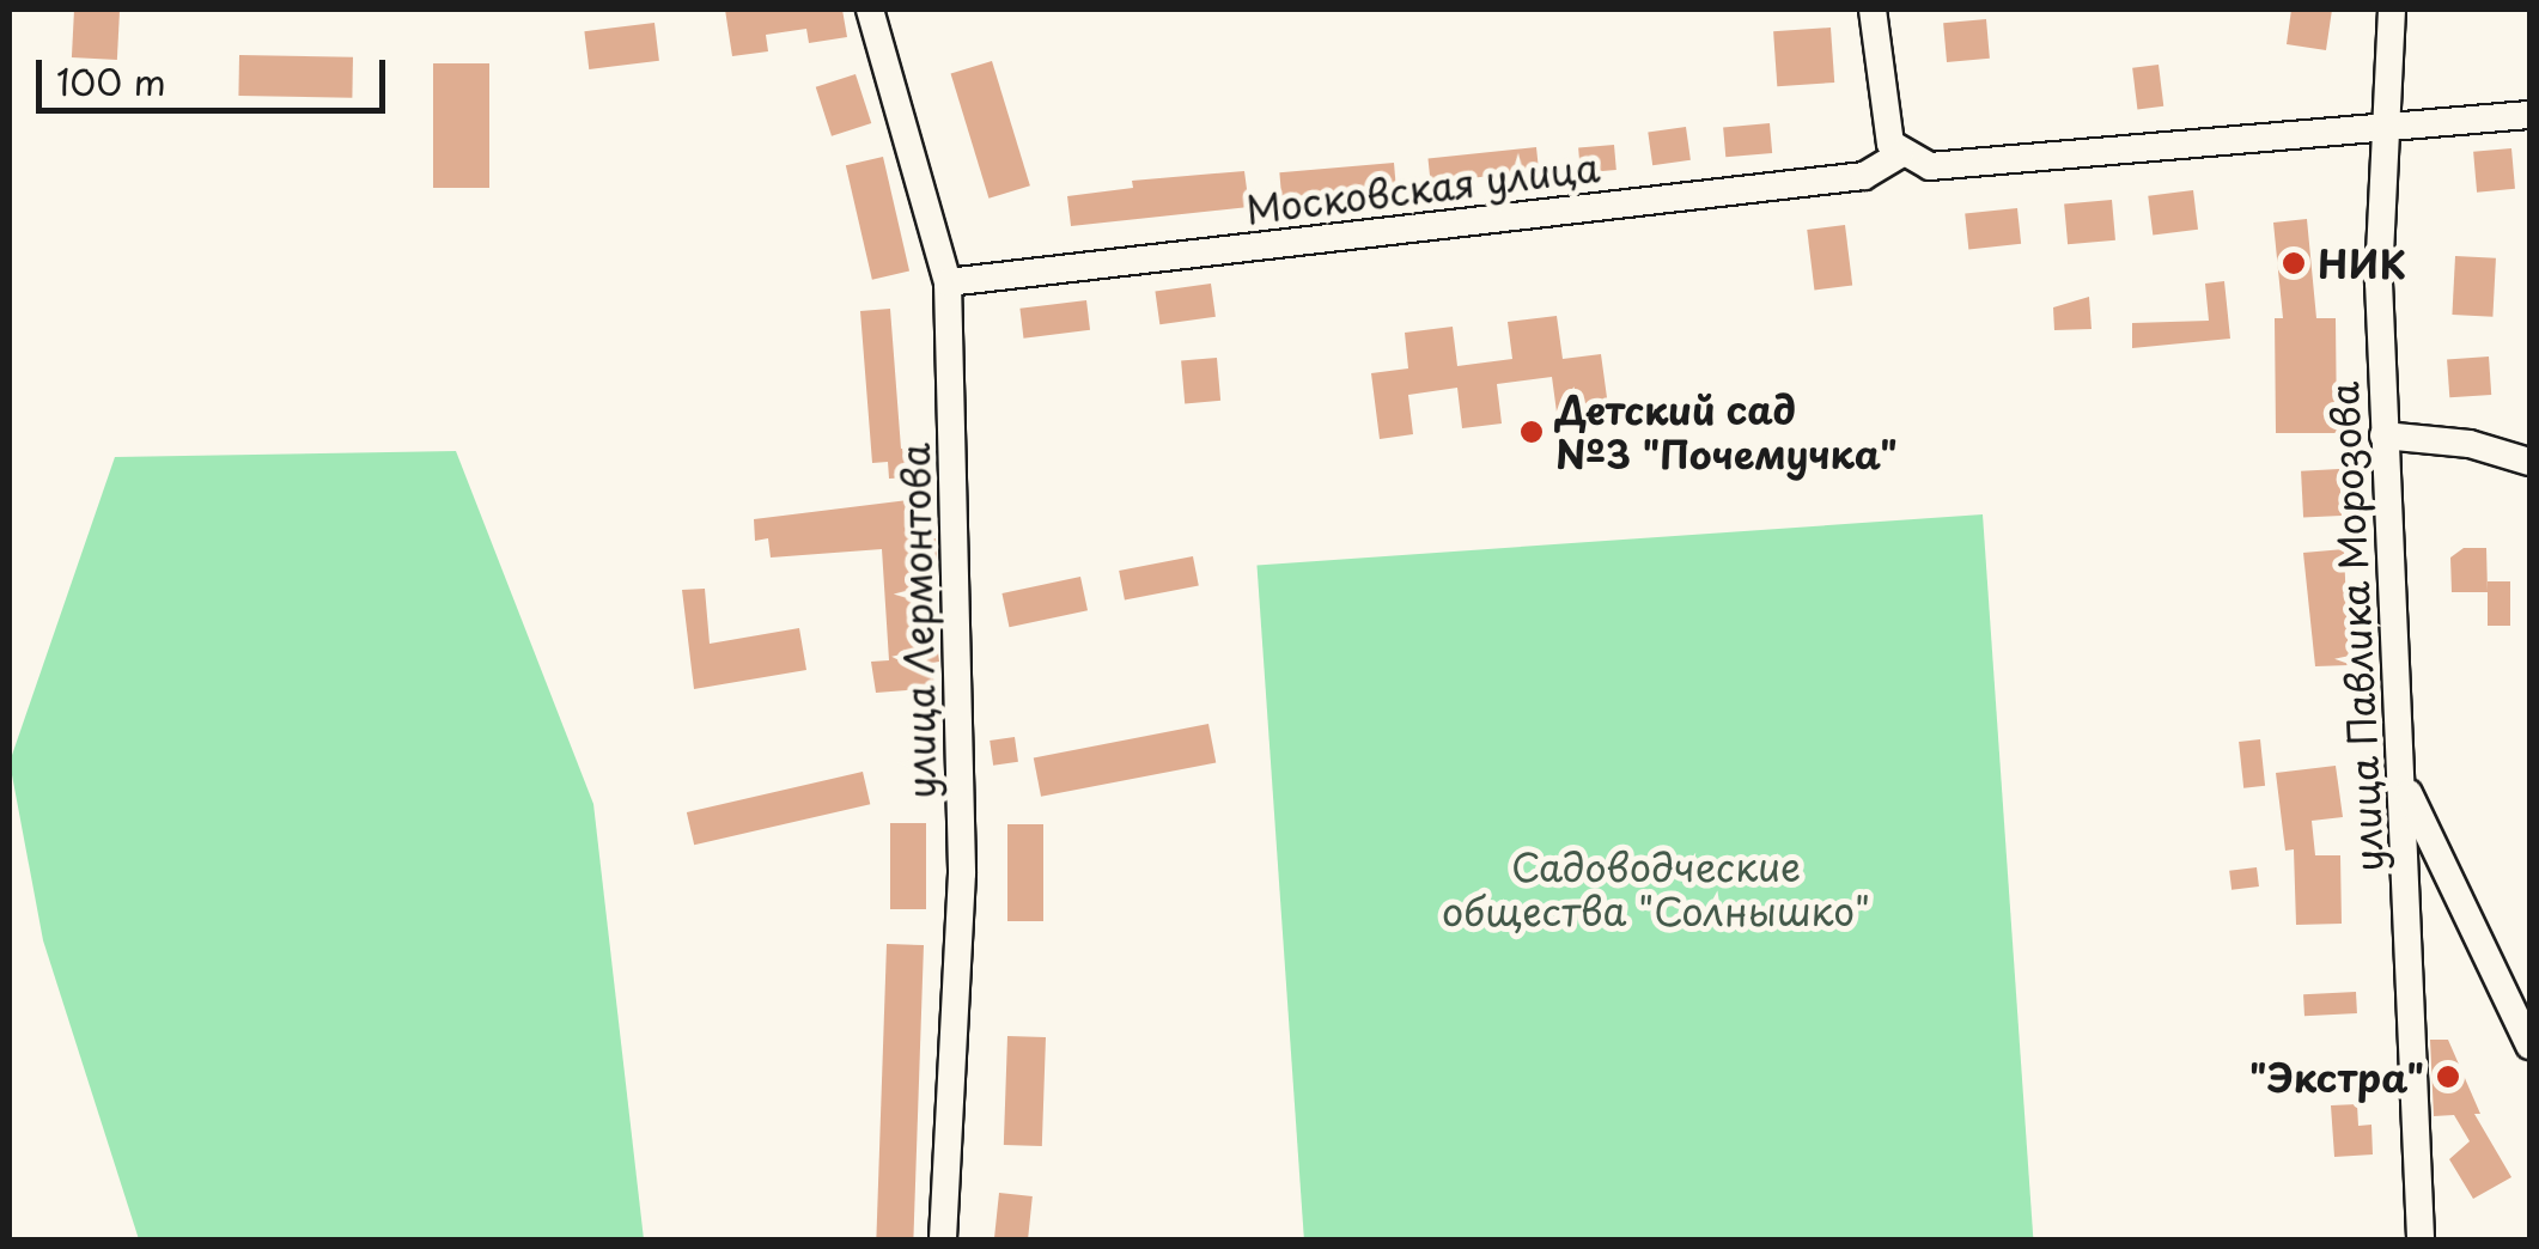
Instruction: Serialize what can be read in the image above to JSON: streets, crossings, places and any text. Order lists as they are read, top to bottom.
{
  "streets": {
    "street": ["Московская улица", "улица Лермонтова", "улица Павлика Морозова"]
  },
  "crossings": [
    ["Московская улица", "улица Лермонтова"]
  ],
  "parks": ["Садоводческие общества \"Солнышко\""],
  "places": ["НИК", "Детский сад №3 \"Почемучка\"", "\"Экстра\""],
  "scale_bar": "100 m"
}
